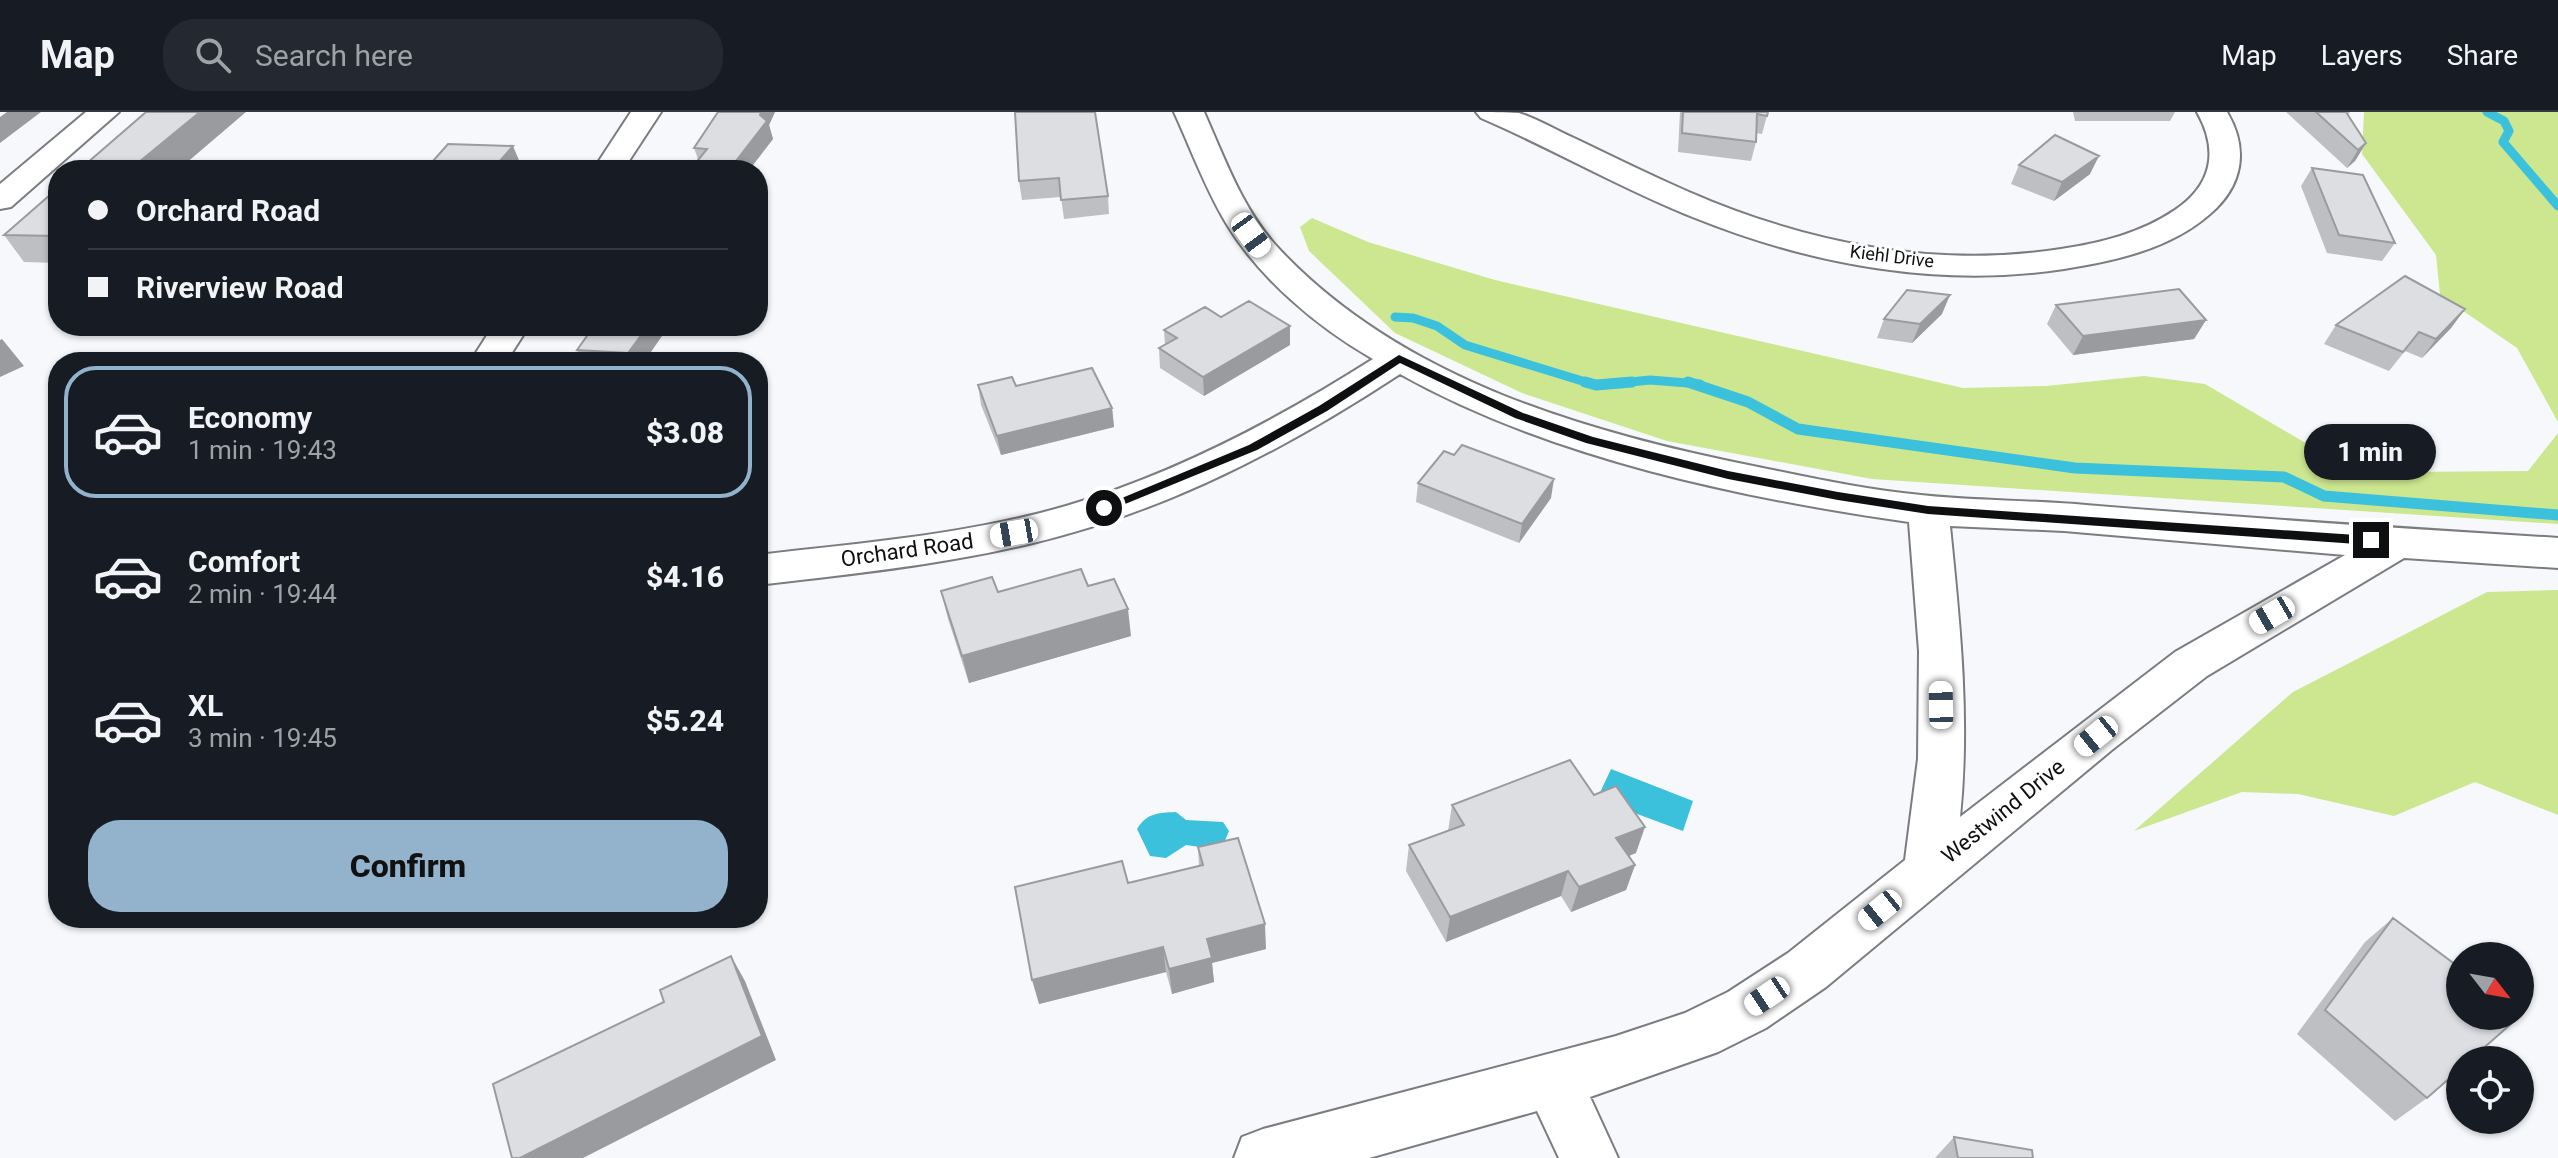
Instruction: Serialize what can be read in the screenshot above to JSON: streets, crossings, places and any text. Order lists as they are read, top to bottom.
{
  "streets": {
    "street": ["Kiehl Drive", "Orchard Road", "Westwind Drive"]
  },
  "north": "bottom right",
  "page": {
    "header": "Map",
    "search": "Search here",
    "nav": ["Map", "Layers", "Share"],
    "banner": ["Orchard Road", "Riverview Road"],
    "list": [
      {
        "name": "Economy",
        "note": "1 min · 19:43",
        "value": "$3.08"
      },
      {
        "name": "Comfort",
        "note": "2 min · 19:44",
        "value": "$4.16"
      },
      {
        "name": "XL",
        "note": "3 min · 19:45",
        "value": "$5.24"
      }
    ],
    "bubble": "1 min",
    "buttons": "Confirm"
  }
}
